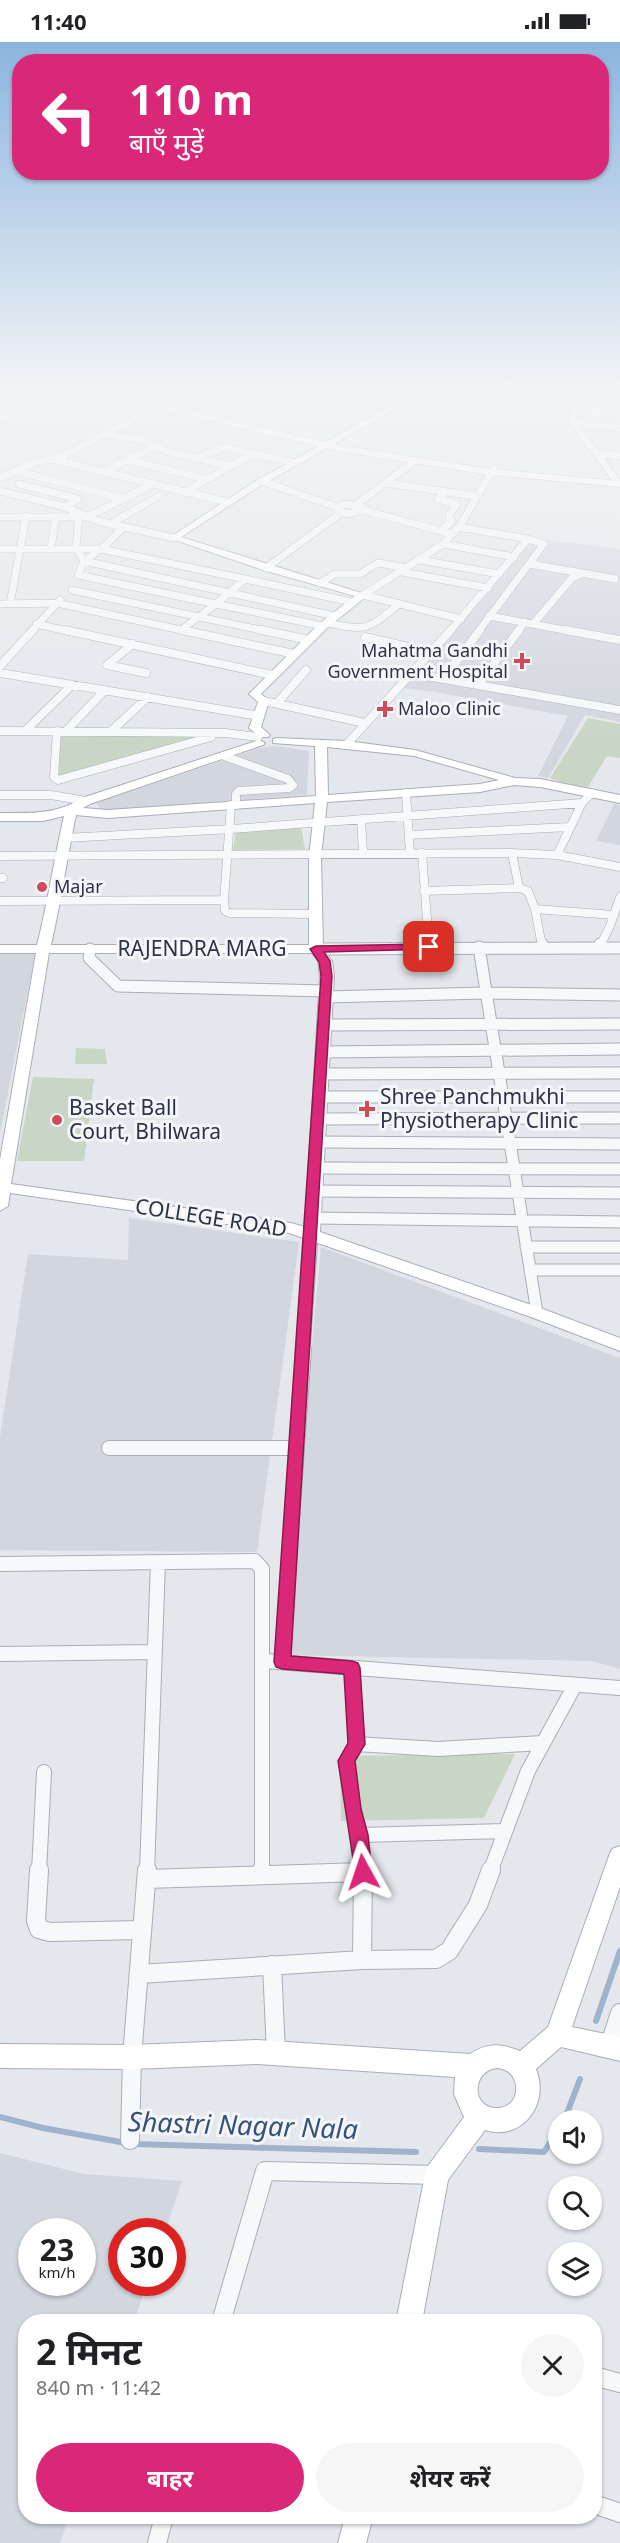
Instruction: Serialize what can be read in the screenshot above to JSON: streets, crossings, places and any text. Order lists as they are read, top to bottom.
{
  "streets": {
    "street": ["RAJENDRA MARG", "COLLEGE ROAD"]
  },
  "water": ["Shastri Nagar Nala"],
  "places": {
    "health": ["Mahatma Gandhi Government Hospital", "Maloo Clinic", "Shree Panchmukhi Physiotherapy Clinic"],
    "other": ["Majar", "Basket Ball Court, Bhilwara"]
  },
  "page": {
    "status": "11:40",
    "turn": ["110 m", "बाएँ मुड़ें"],
    "speed": "23 km/h",
    "limit": "30",
    "heading": ["2 मिनट", "840 m · 11:42"],
    "buttons": ["बाहर", "शेयर करें"]
  }
}
